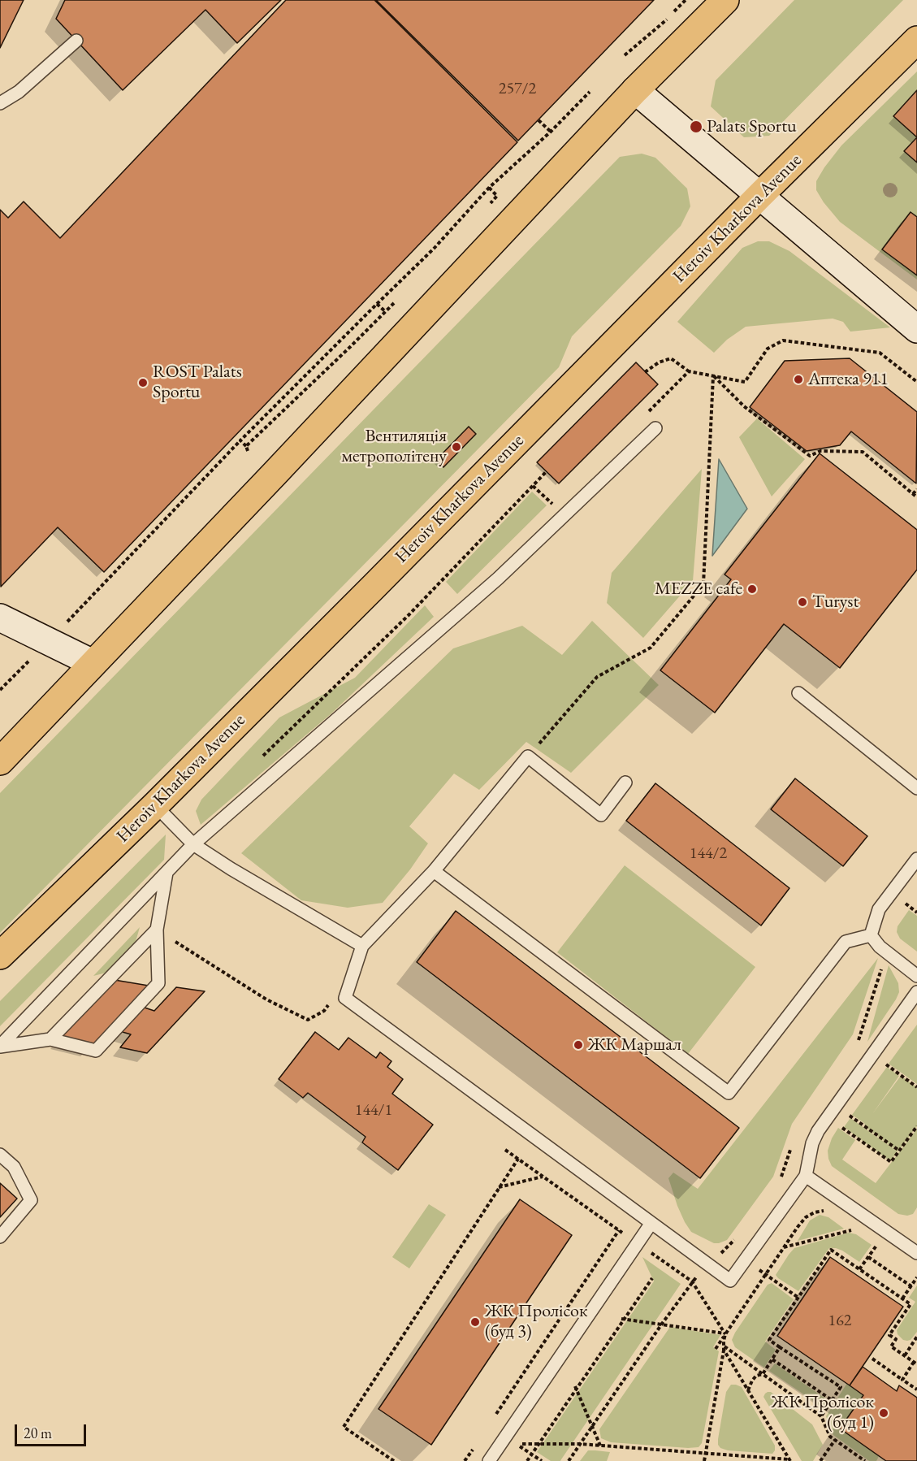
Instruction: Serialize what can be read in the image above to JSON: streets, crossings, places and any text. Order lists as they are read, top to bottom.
{
  "streets": {
    "main road": ["Heroiv Kharkova Avenue"]
  },
  "places": [
    "Palats Sportu",
    "Аптека 911",
    "ROST Palats Sportu",
    "Вентиляція метрополітену",
    "MEZZE cafe",
    "Turyst",
    "ЖК Маршал",
    "ЖК Пролісок (буд 3)",
    "ЖК Пролісок (буд 1)"
  ],
  "house_numbers": [
    "257/2",
    "144/2",
    "144/1",
    "162"
  ],
  "scale_bar": "20 m"
}
